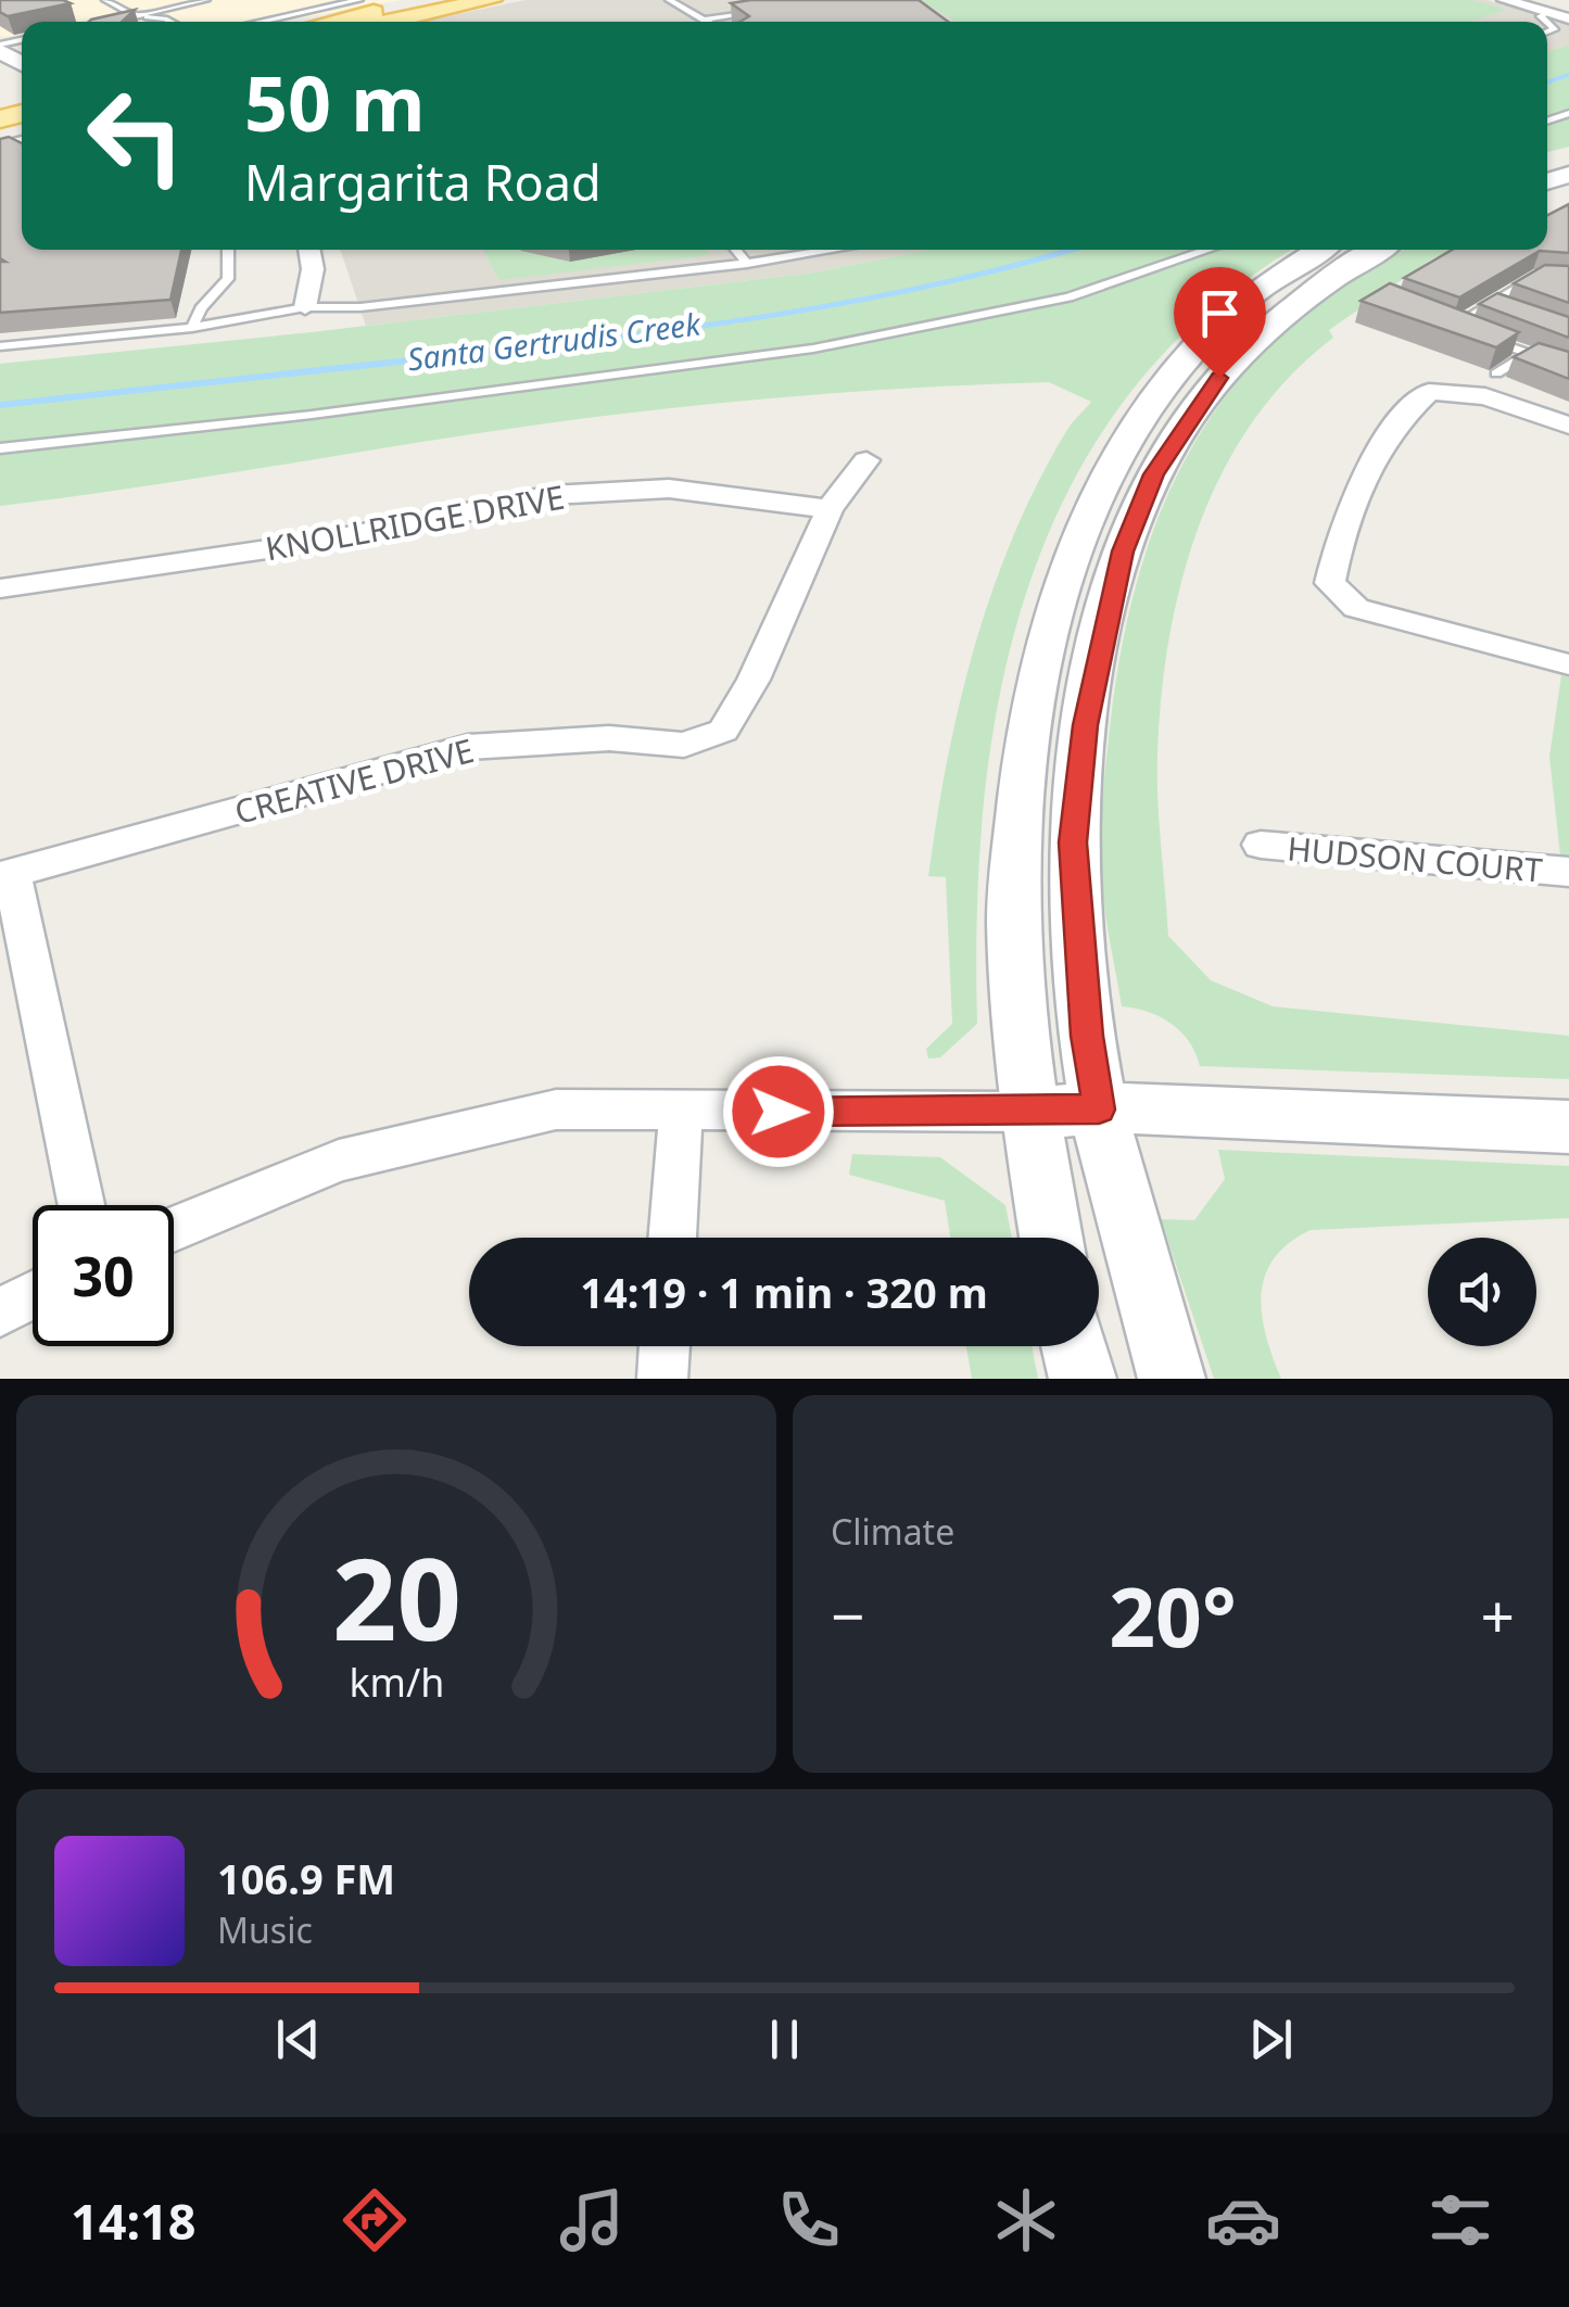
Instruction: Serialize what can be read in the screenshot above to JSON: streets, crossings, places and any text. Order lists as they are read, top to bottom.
{
  "streets": {
    "street": ["KNOLLRIDGE DRIVE", "CREATIVE DRIVE", "HUDSON COURT"]
  },
  "crossings": [
    ["KNOLLRIDGE DRIVE", "CREATIVE DRIVE"]
  ],
  "water": ["Santa Gertrudis Creek"],
  "page": {
    "turn": ["50 m", "Margarita Road"],
    "limit": "30",
    "trip": "14:19 · 1 min · 320 m",
    "tile": "Climate",
    "heat": ["−", "20°", "+"],
    "song": ["106.9 FM", "Music"],
    "tabs": "14:18",
    "gauge": ["20", "km/h"]
  }
}
